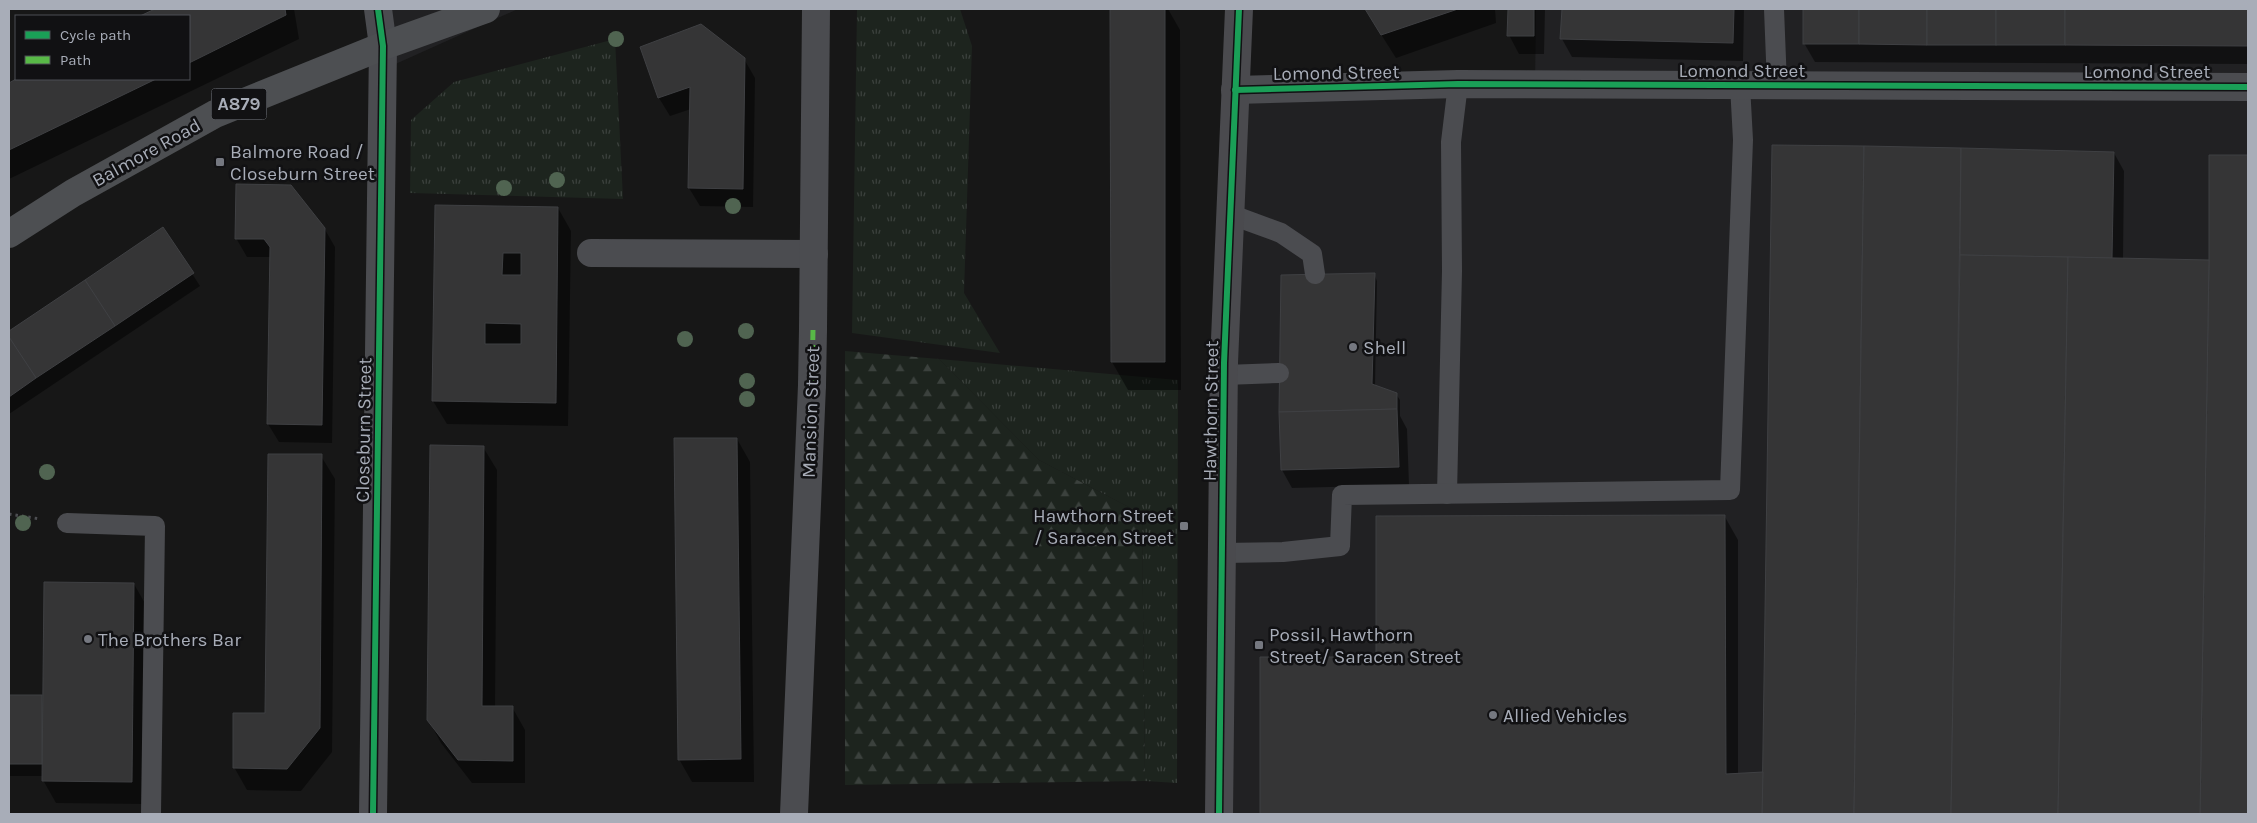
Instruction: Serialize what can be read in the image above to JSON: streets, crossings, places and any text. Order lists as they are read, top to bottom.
{
  "streets": {
    "main road": ["A879", "Balmore Road", "Hawthorn Street"],
    "street": ["Lomond Street", "Mansion Street", "Closeburn Street"]
  },
  "crossings": [
    ["Lomond Street", "Hawthorn Street"],
    ["Balmore Road", "Closeburn Street"]
  ],
  "places": {
    "transit": ["Balmore Road / Closeburn Street", "Hawthorn Street / Saracen Street", "Possil, Hawthorn Street/ Saracen Street"],
    "other": ["Shell", "The Brothers Bar", "Allied Vehicles"]
  },
  "legend": ["Cycle path", "Path"]
}
